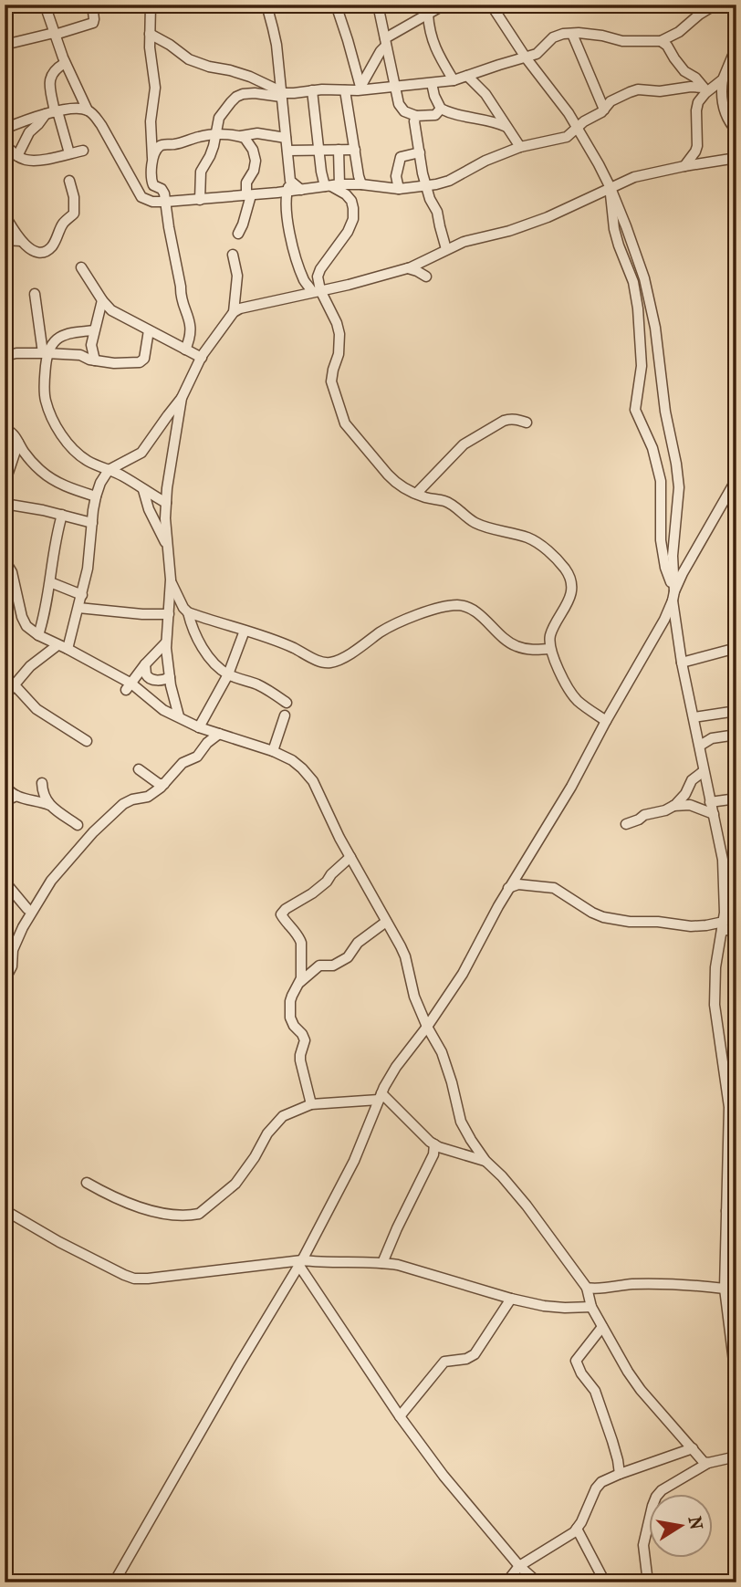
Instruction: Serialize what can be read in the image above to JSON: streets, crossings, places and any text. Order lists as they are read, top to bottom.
{
  "north": "right"
}
